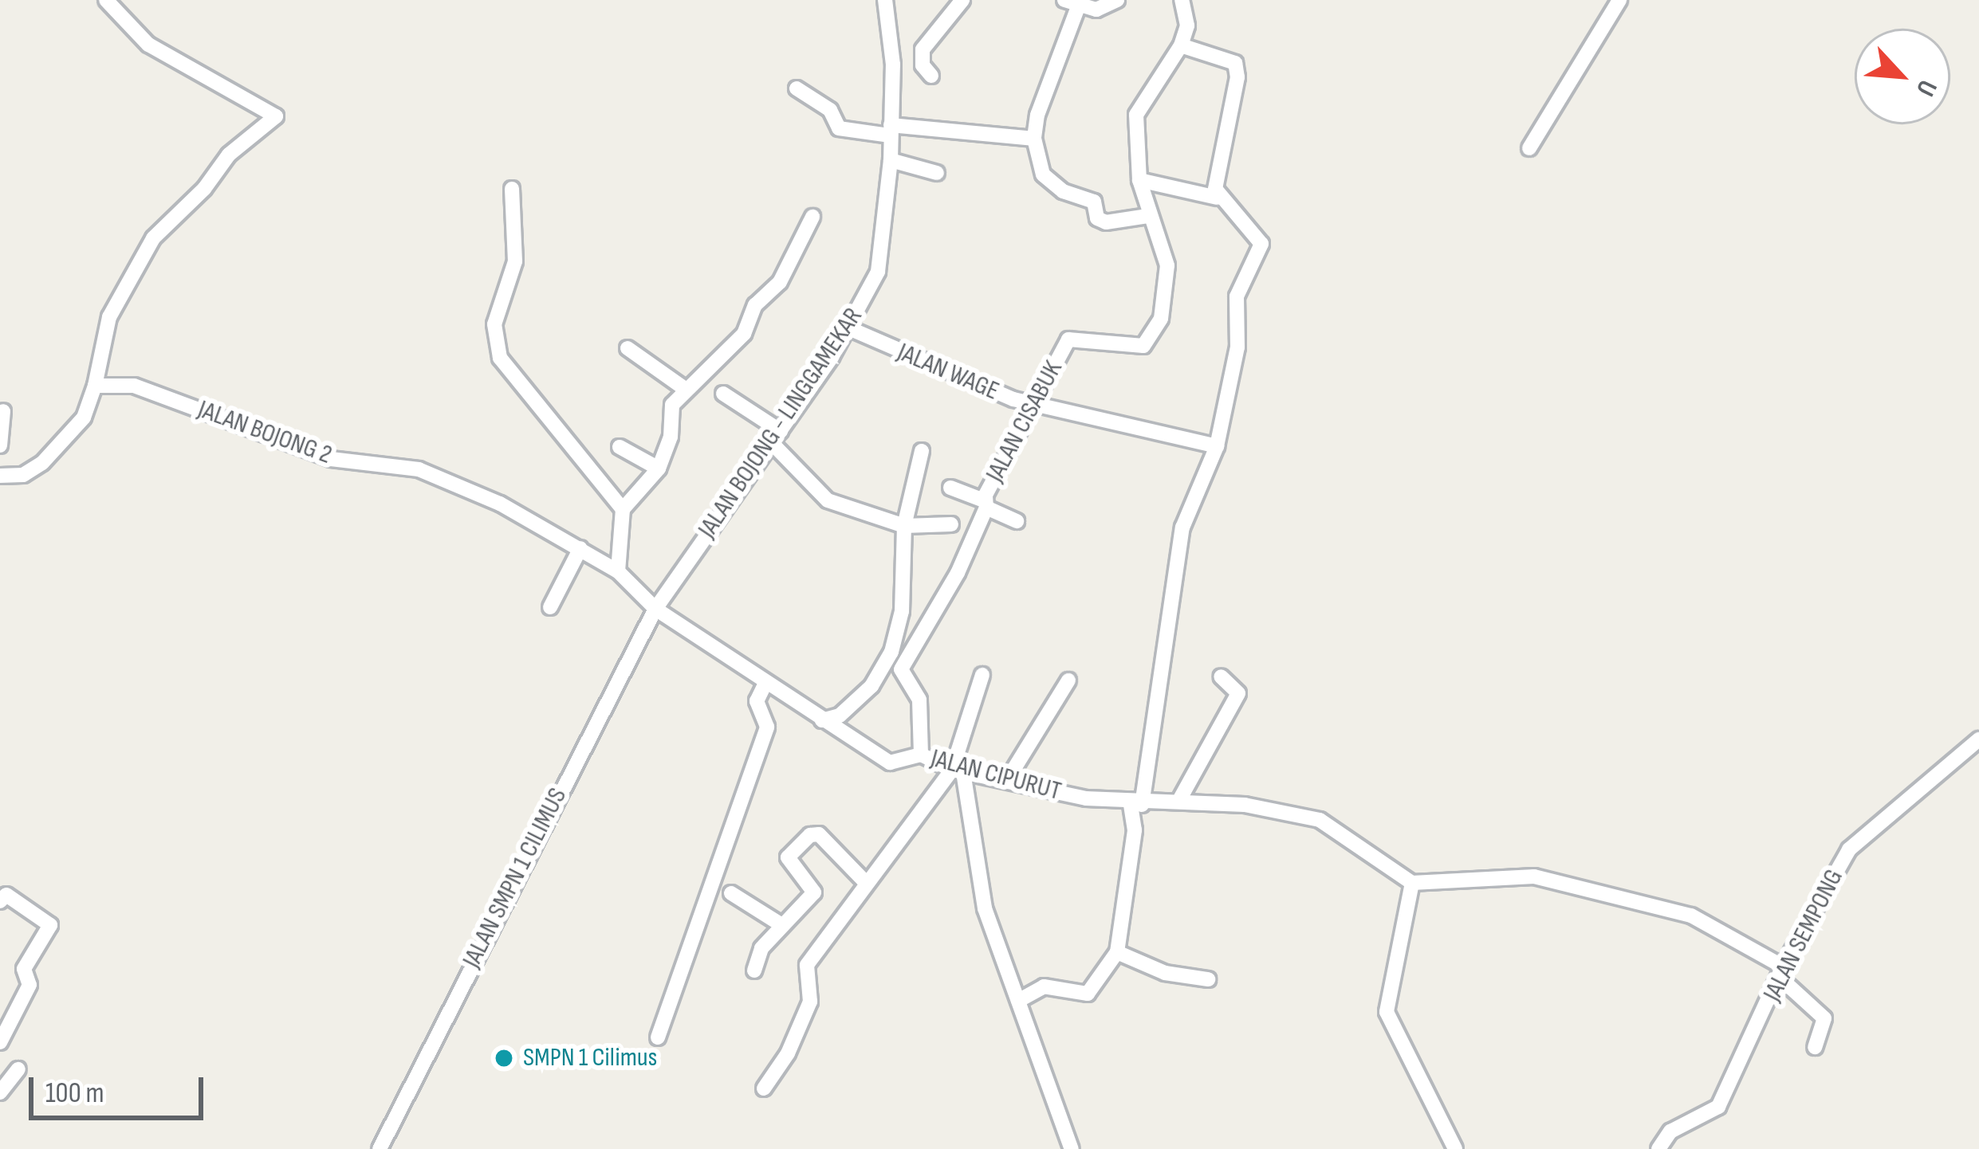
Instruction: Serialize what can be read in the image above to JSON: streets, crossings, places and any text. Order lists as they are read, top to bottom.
{
  "streets": {
    "street": [
      "JALAN WAGE",
      "JALAN CISABUK",
      "JALAN BOJONG - LINGGAMEKAR",
      "JALAN BOJONG 2",
      "JALAN CIPURUT",
      "JALAN SMPN 1 CILIMUS",
      "JALAN SEMPONG"
    ]
  },
  "crossings": [
    ["JALAN WAGE", "JALAN CISABUK"],
    ["JALAN WAGE", "JALAN BOJONG - LINGGAMEKAR"],
    ["JALAN CISABUK", "JALAN CIPURUT"],
    ["JALAN BOJONG - LINGGAMEKAR", "JALAN BOJONG 2"],
    ["JALAN BOJONG - LINGGAMEKAR", "JALAN CIPURUT"],
    ["JALAN BOJONG - LINGGAMEKAR", "JALAN SMPN 1 CILIMUS"],
    ["JALAN BOJONG 2", "JALAN CIPURUT"],
    ["JALAN BOJONG 2", "JALAN SMPN 1 CILIMUS"],
    ["JALAN CIPURUT", "JALAN SMPN 1 CILIMUS"]
  ],
  "places": ["SMPN 1 Cilimus"],
  "scale_bar": "100 m",
  "north": "bottom right"
}
